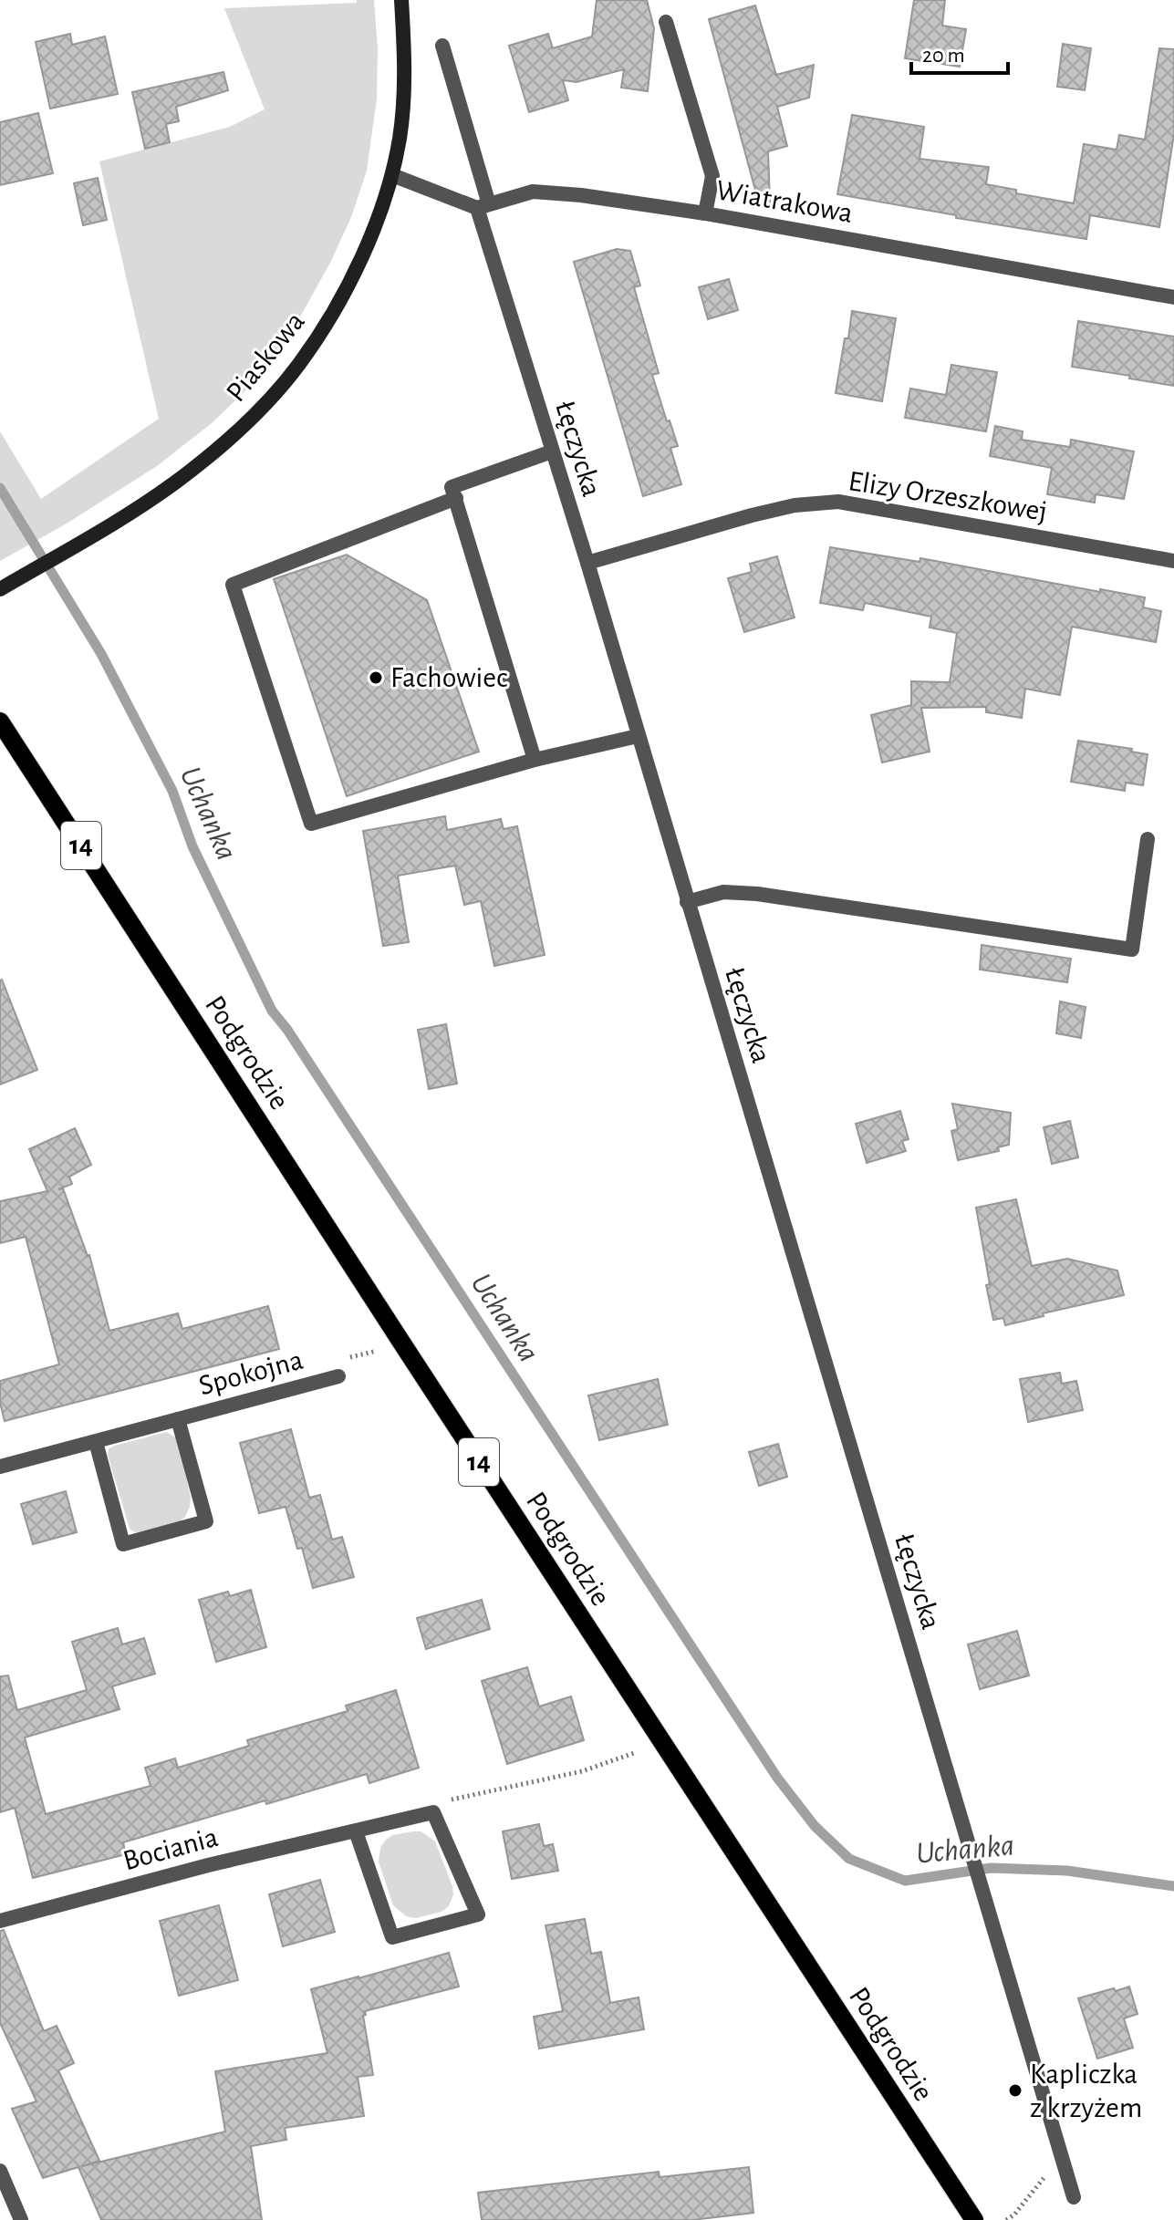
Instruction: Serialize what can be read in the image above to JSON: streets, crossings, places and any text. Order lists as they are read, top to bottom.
{
  "streets": {
    "main road": ["Piaskowa", "14", "Podgrodzie"],
    "street": [
      "Wiatrakowa",
      "Łęczycka",
      "Elizy Orzeszkowej",
      "Spokojna",
      "Bociania"
    ]
  },
  "crossings": [
    ["Wiatrakowa", "Łęczycka"],
    ["Łęczycka", "Elizy Orzeszkowej"]
  ],
  "water": ["Uchanka"],
  "places": ["Fachowiec", "Kapliczka z krzyżem"],
  "scale_bar": "20 m"
}
